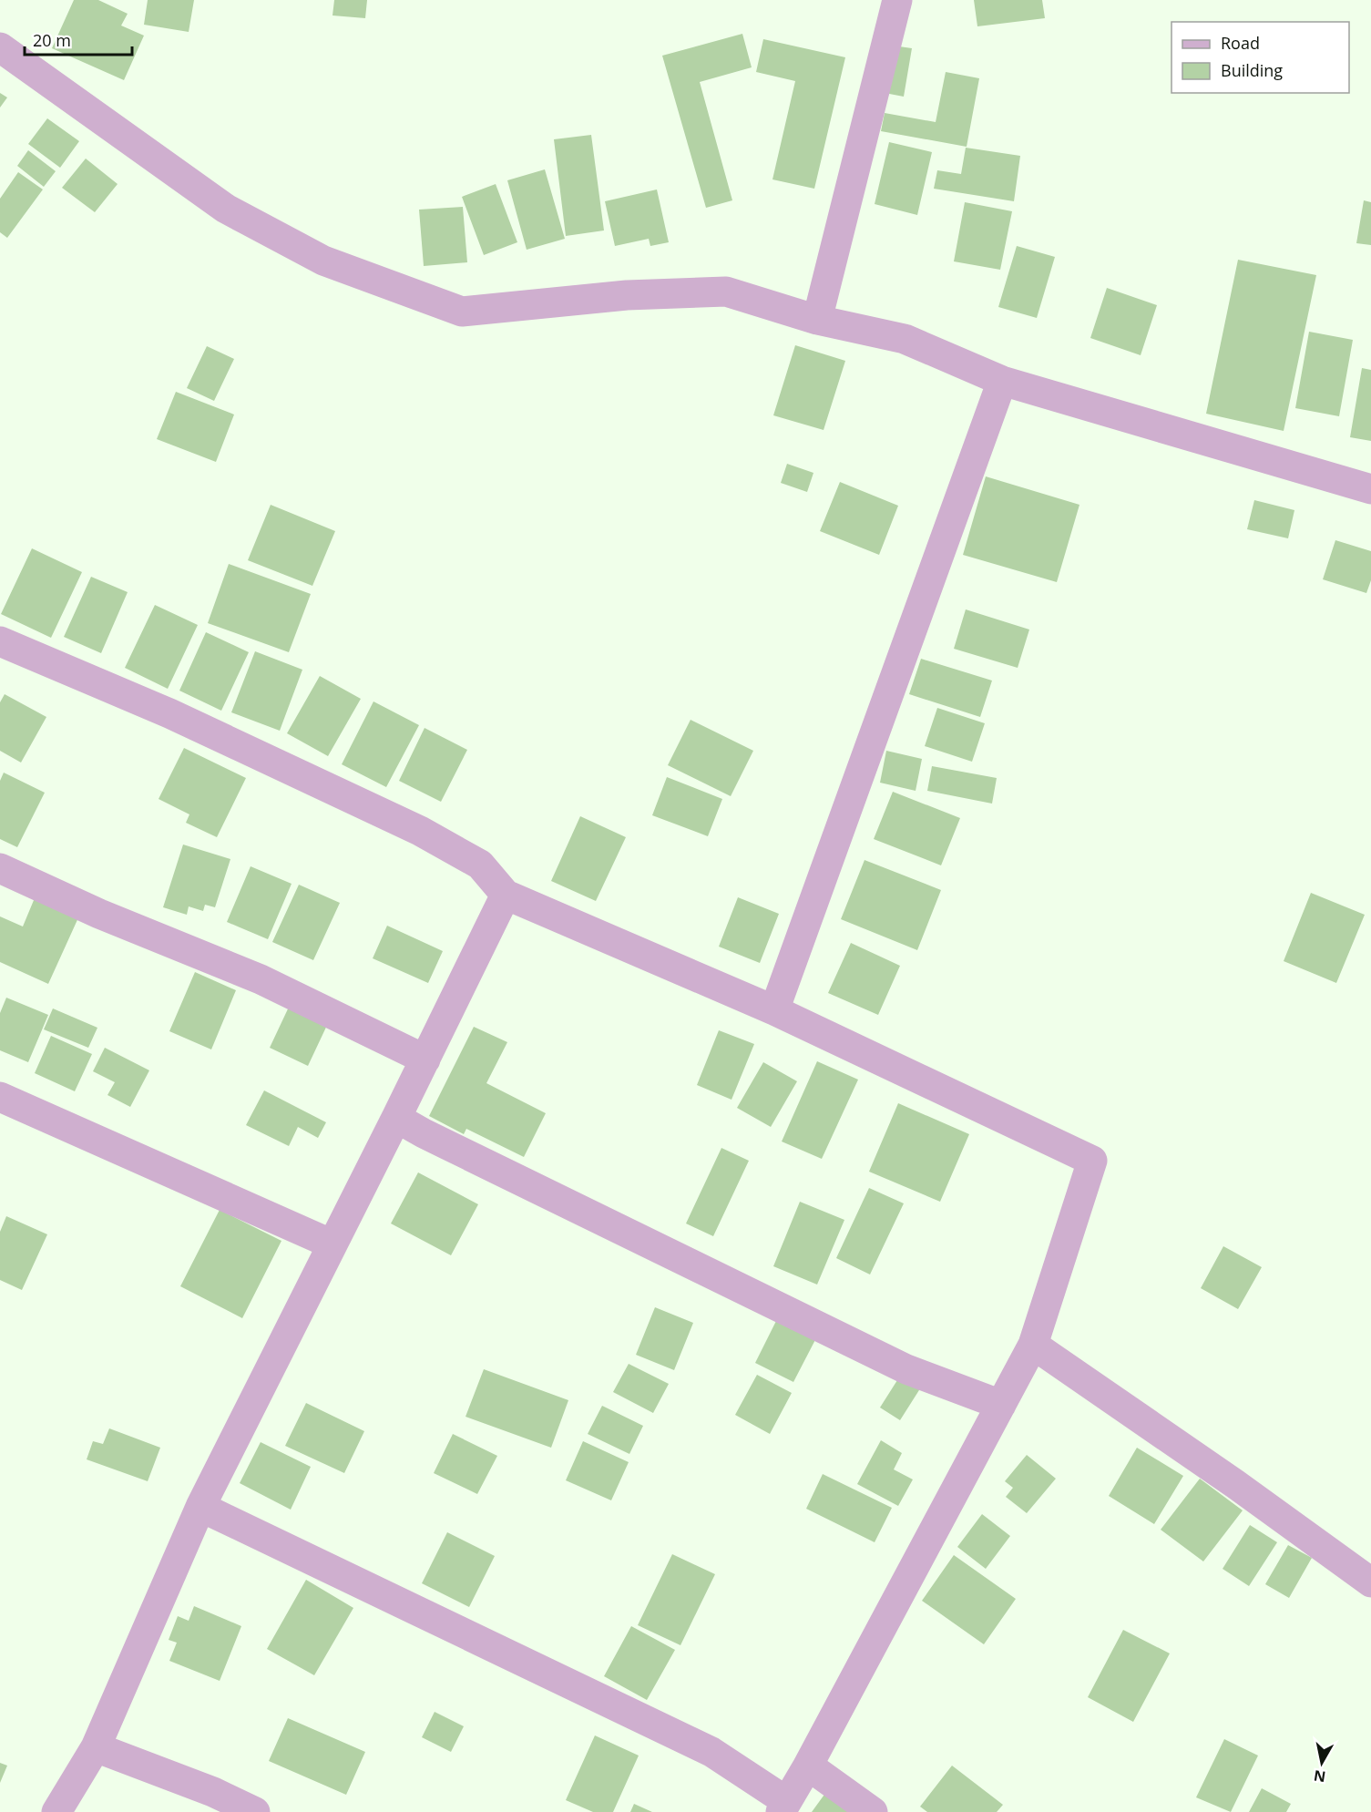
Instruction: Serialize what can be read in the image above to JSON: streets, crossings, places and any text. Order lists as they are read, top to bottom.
{
  "legend": ["Road", "Building"],
  "scale_bar": "20 m",
  "north": "bottom"
}
